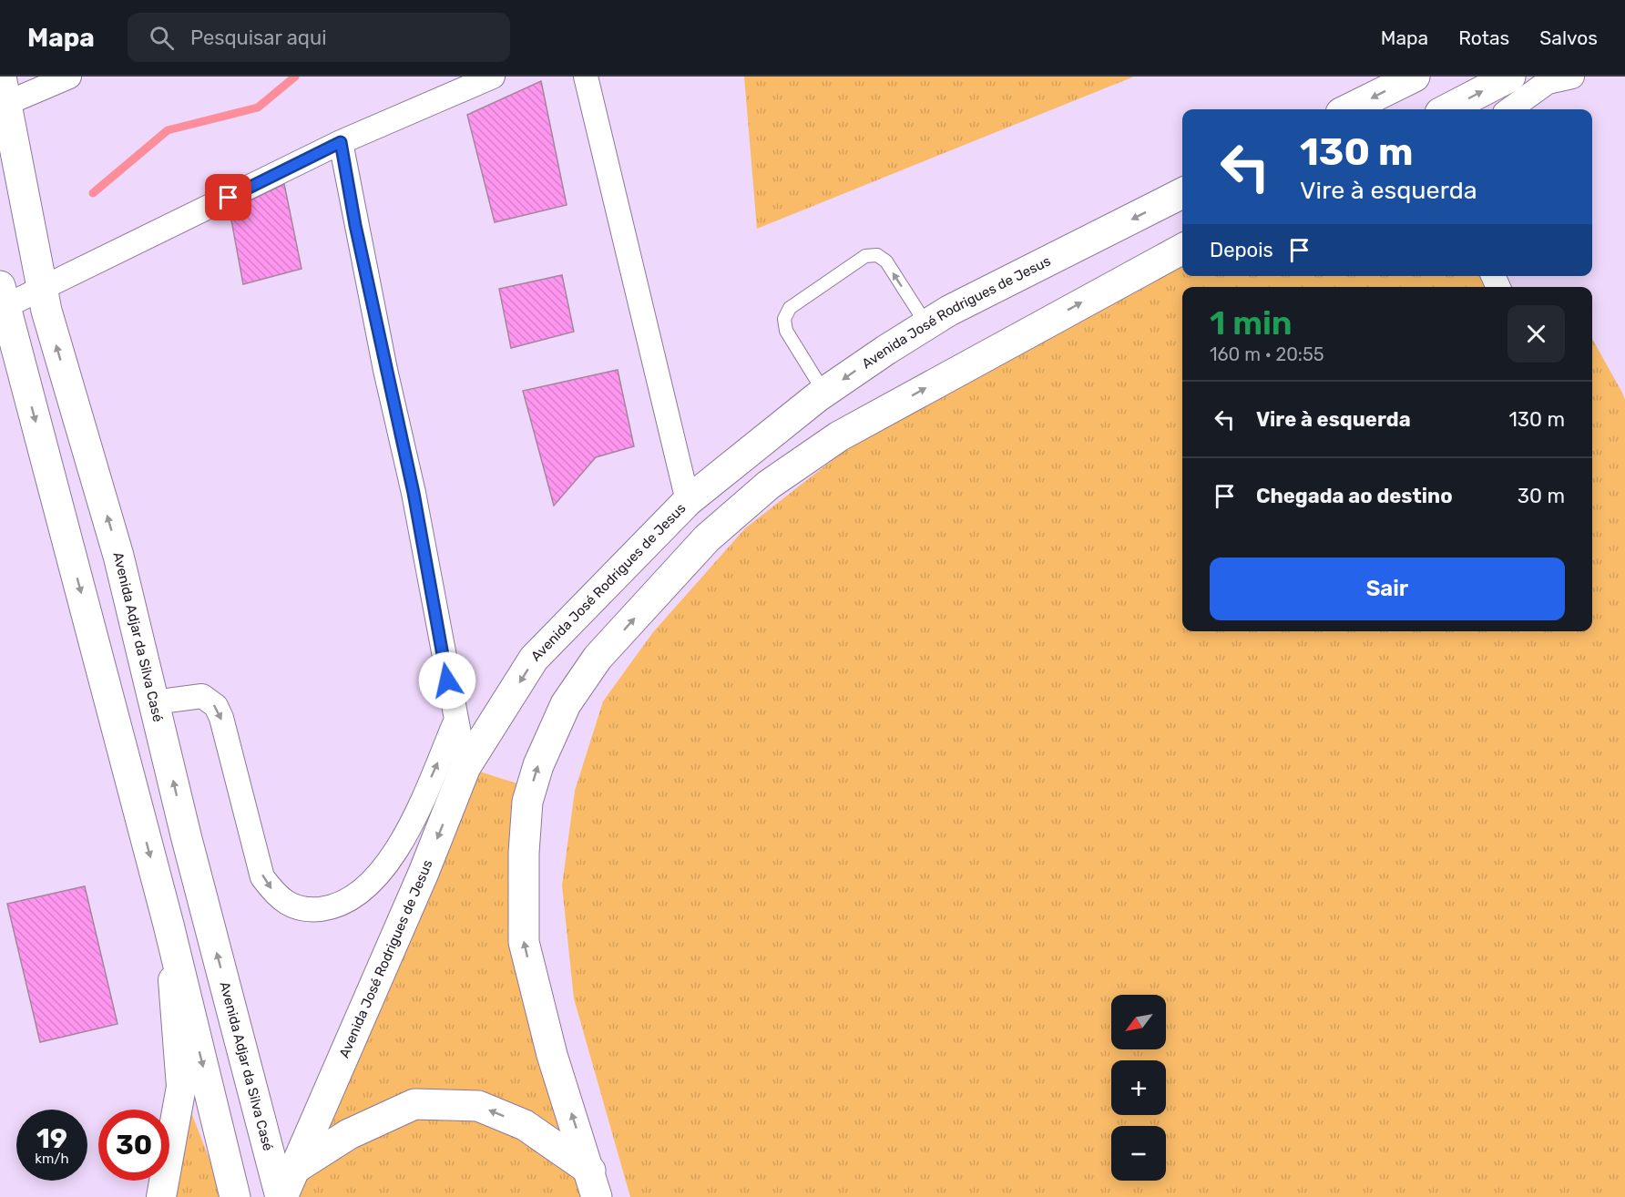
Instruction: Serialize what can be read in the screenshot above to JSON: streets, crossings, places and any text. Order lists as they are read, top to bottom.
{
  "streets": {
    "main road": ["Avenida José Rodrigues de Jesus", "Avenida Adjar da Silva Casé"]
  },
  "crossings": [
    ["Avenida José Rodrigues de Jesus", "Avenida Adjar da Silva Casé"]
  ],
  "one_way": ["Avenida José Rodrigues de Jesus"],
  "north": "bottom left",
  "page": {
    "header": "Mapa",
    "search": "Pesquisar aqui",
    "nav": ["Mapa", "Rotas", "Salvos"],
    "turn": ["130 m", "Vire à esquerda"],
    "then": "Depois",
    "heading": ["1 min", "160 m · 20:55"],
    "list": [
      {
        "name": "Vire à esquerda",
        "value": "130 m"
      },
      {
        "name": "Chegada ao destino",
        "value": "30 m"
      }
    ],
    "buttons": "Sair",
    "map_buttons": ["+", "−"],
    "speed": "19 km/h",
    "limit": "30"
  }
}
